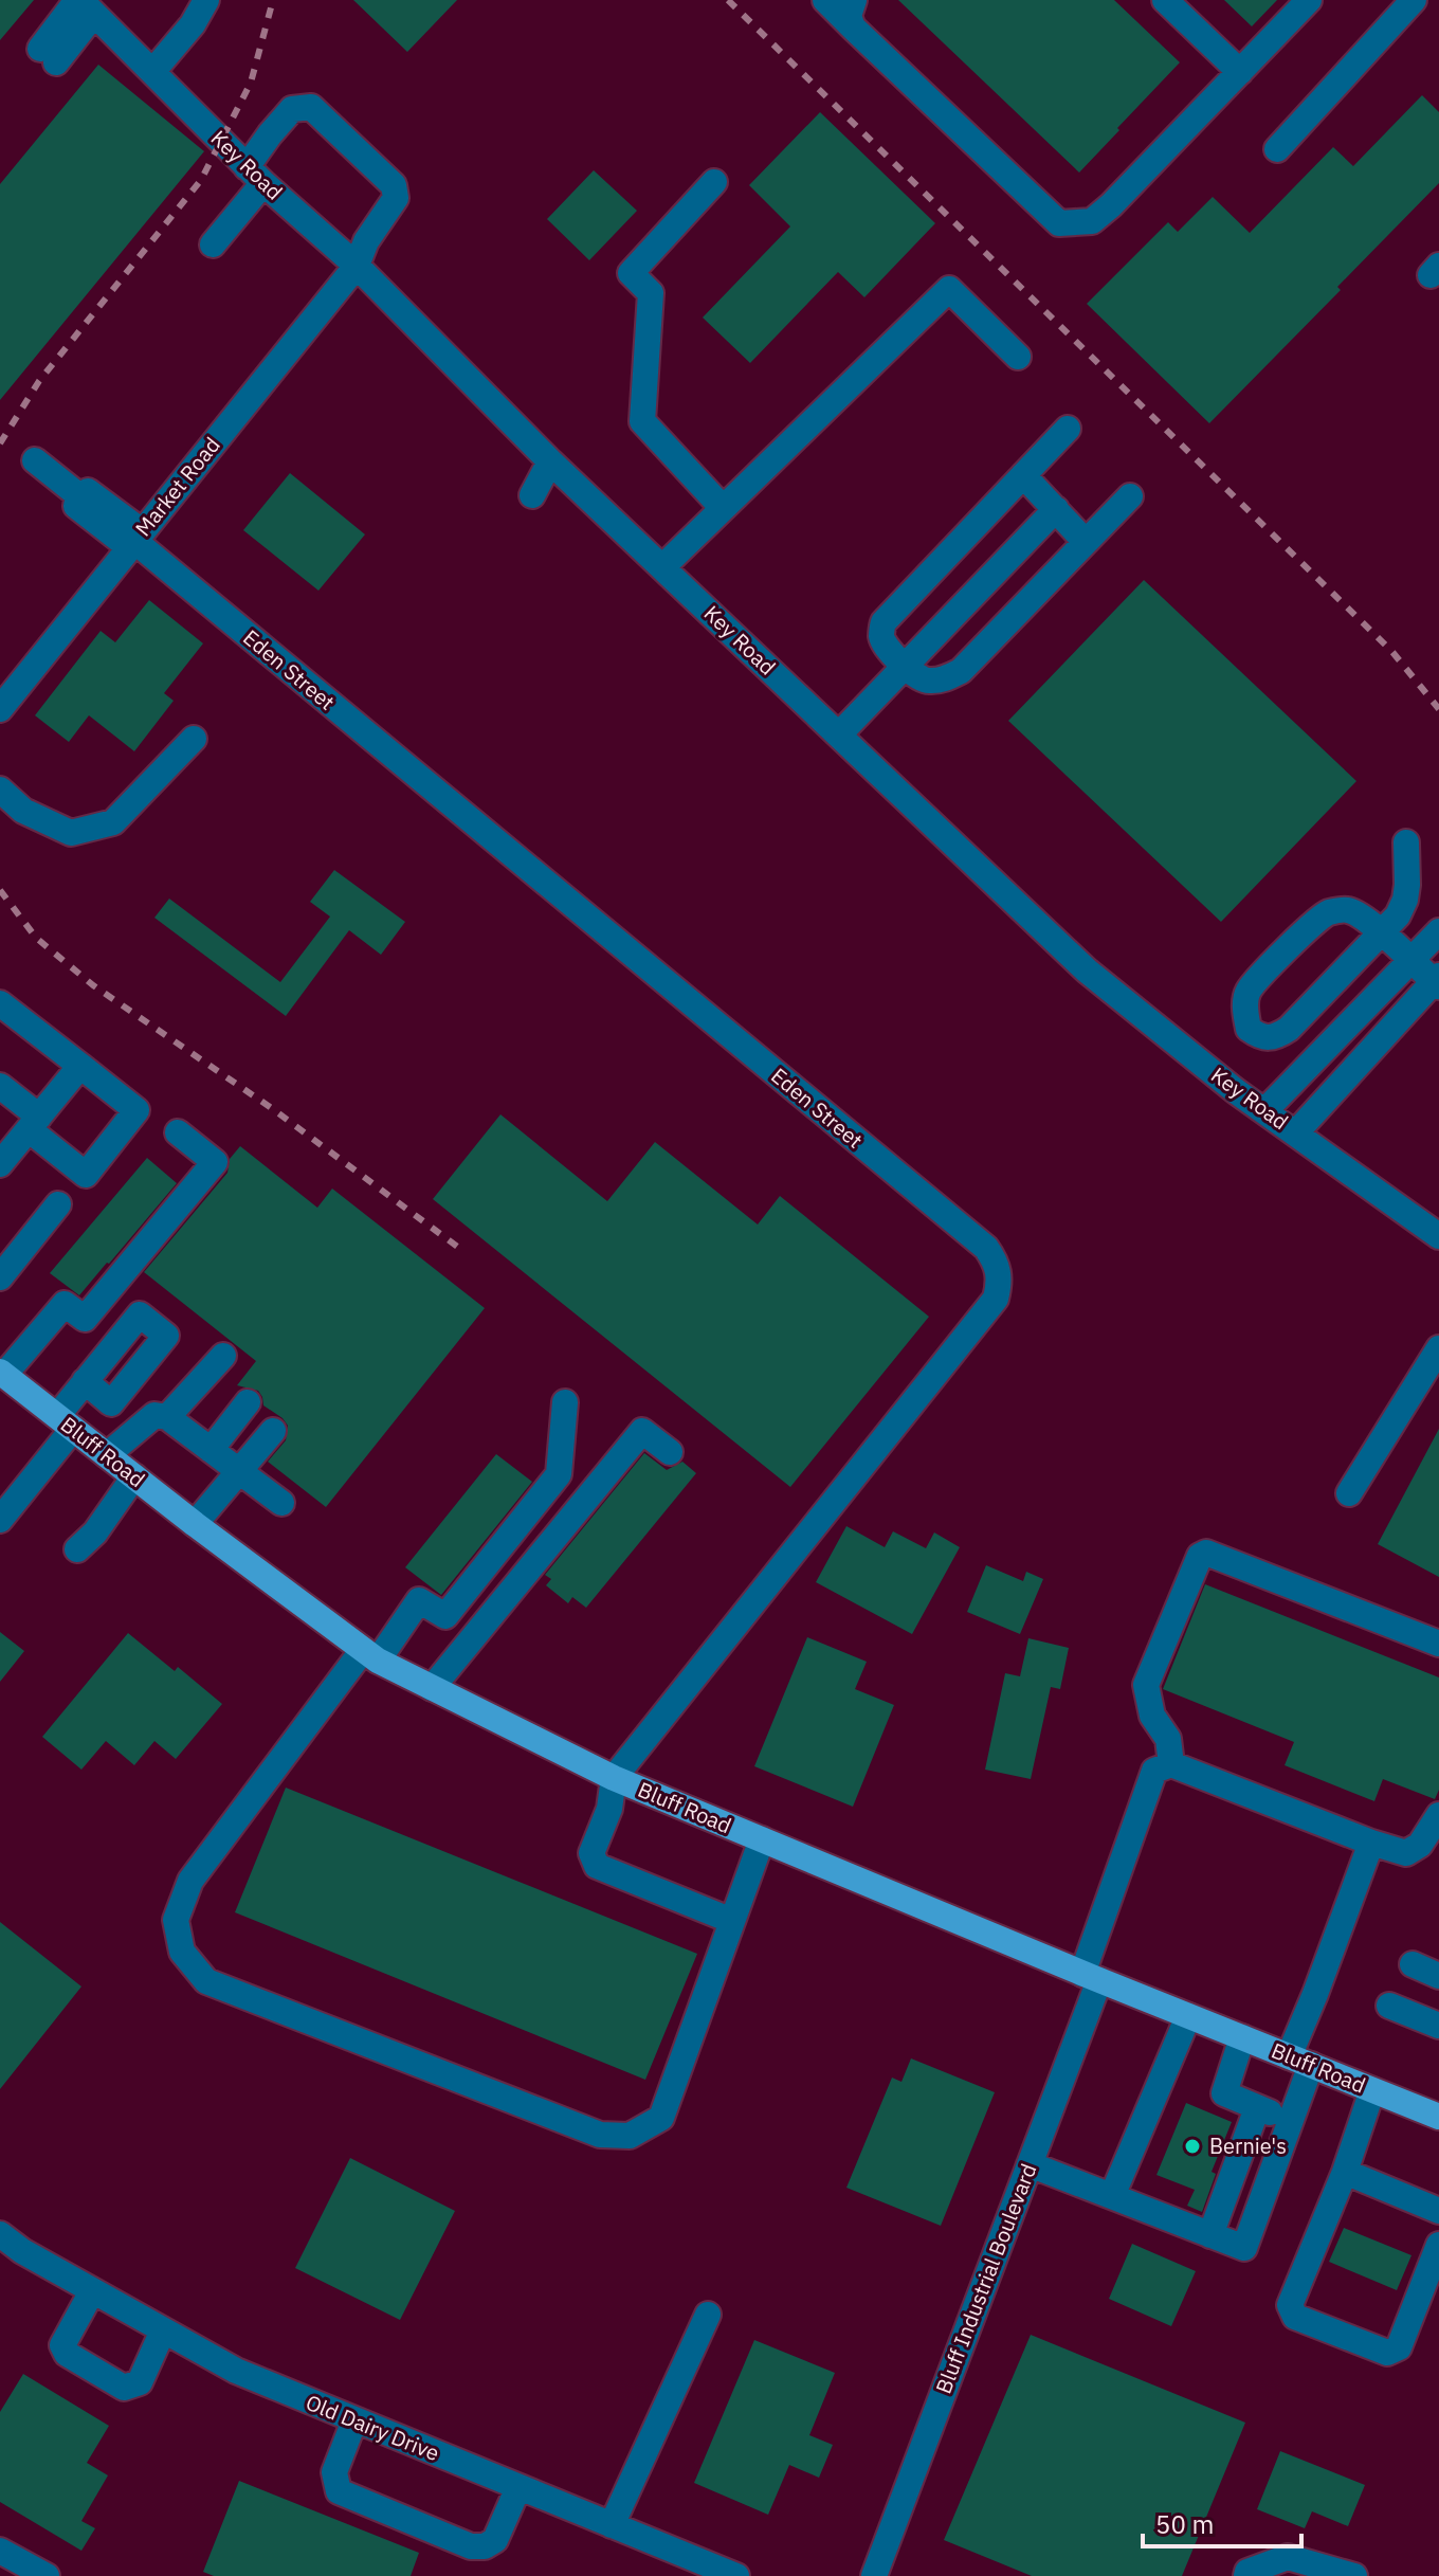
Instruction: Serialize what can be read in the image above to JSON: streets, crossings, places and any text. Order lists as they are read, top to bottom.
{
  "streets": {
    "main road": ["Bluff Road"],
    "street": [
      "Key Road",
      "Market Road",
      "Eden Street",
      "Bluff Industrial Boulevard",
      "Old Dairy Drive"
    ]
  },
  "crossings": [
    ["Key Road", "Market Road"],
    ["Market Road", "Eden Street"],
    ["Eden Street", "Bluff Road"],
    ["Bluff Road", "Bluff Industrial Boulevard"]
  ],
  "places": ["Bernie's"],
  "scale_bar": "50 m"
}
